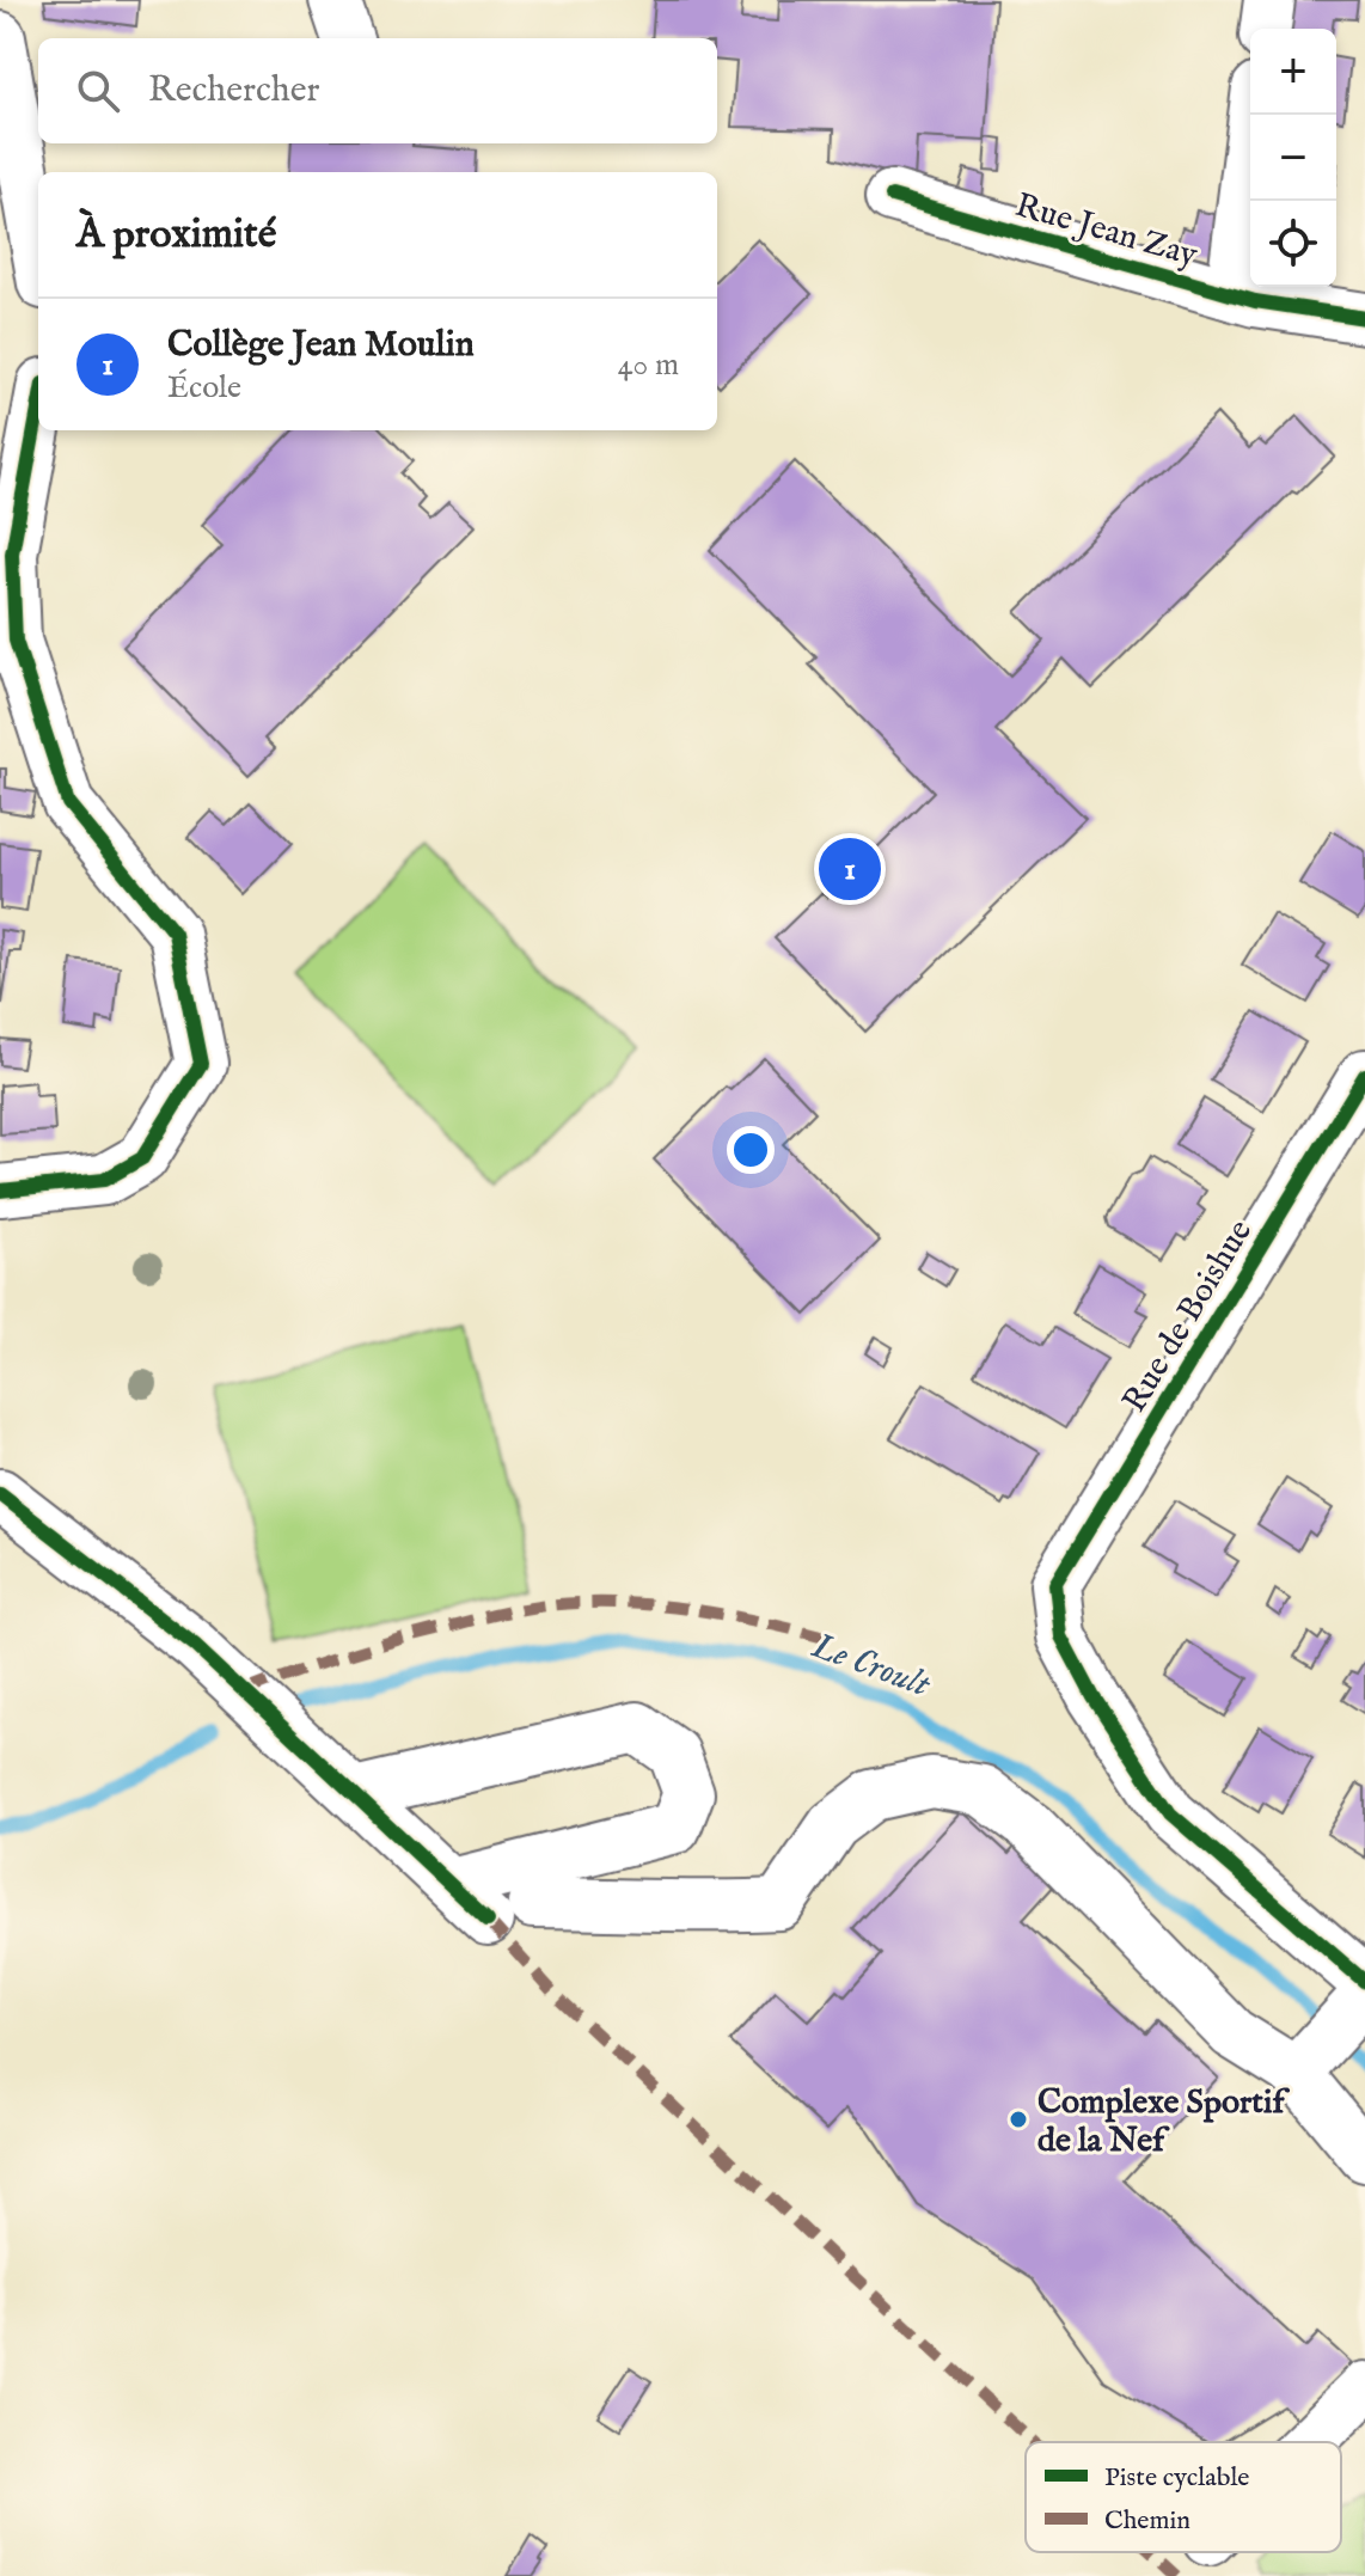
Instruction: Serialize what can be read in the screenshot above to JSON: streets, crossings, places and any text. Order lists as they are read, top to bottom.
{
  "streets": {
    "street": ["Rue Jean Zay", "Rue de Boishue"]
  },
  "water": ["Le Croult"],
  "places": ["Complexe Sportif de la Nef"],
  "legend": ["Piste cyclable", "Chemin"],
  "page": {
    "map_buttons": ["+", "−"],
    "search": "Rechercher",
    "heading": "À proximité",
    "list": [
      {
        "mark": "1",
        "name": "Collège Jean Moulin",
        "note": "École",
        "value": "40 m"
      }
    ],
    "pins": "1"
  }
}
